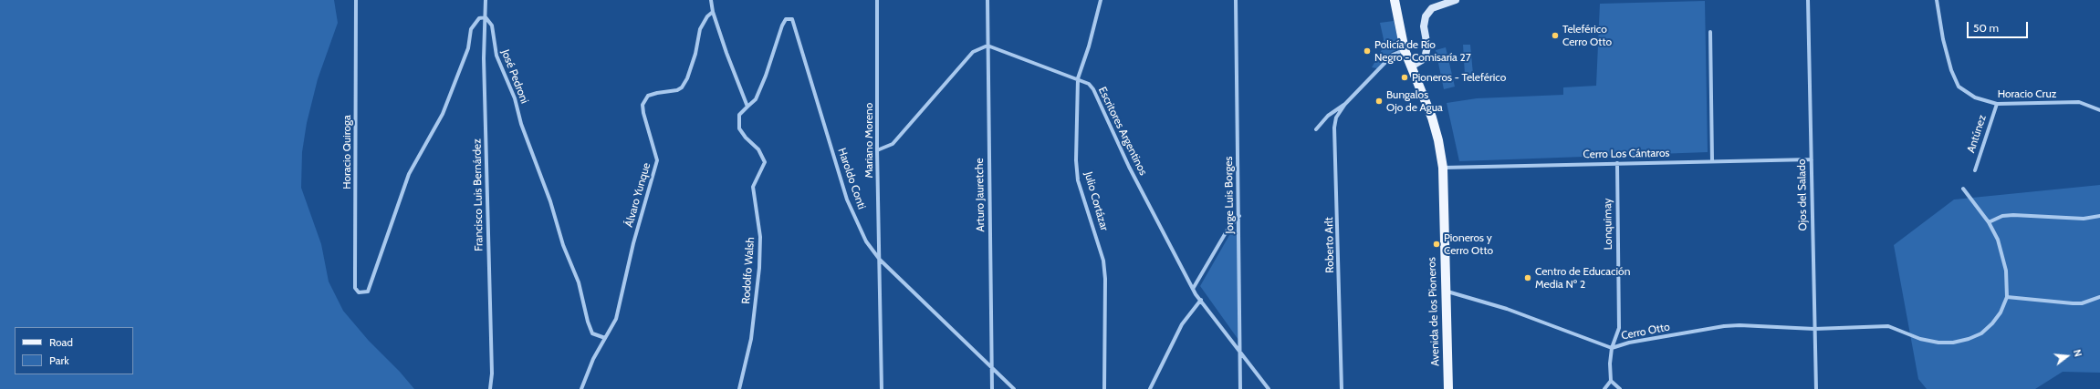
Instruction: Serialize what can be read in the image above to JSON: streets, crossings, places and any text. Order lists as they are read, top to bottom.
{
  "streets": {
    "main road": ["Avenida de los Pioneros"],
    "street": [
      "José Pedroni",
      "Horacio Cruz",
      "Escritores Argentinos",
      "Antúnez",
      "Mariano Moreno",
      "Horacio Quiroga",
      "Cerro Los Cántaros",
      "Haroldo Conti",
      "Francisco Luis Bernárdez",
      "Álvaro Yunque",
      "Arturo Jauretche",
      "Jorge Luis Borges",
      "Ojos del Salado",
      "Julio Cortázar",
      "Lonquimay",
      "Roberto Arlt",
      "Rodolfo Walsh",
      "Cerro Otto"
    ]
  },
  "crossings": [
    ["José Pedroni", "Horacio Quiroga"],
    ["José Pedroni", "Francisco Luis Bernárdez"],
    ["José Pedroni", "Álvaro Yunque"],
    ["Horacio Cruz", "Antúnez"],
    ["Escritores Argentinos", "Arturo Jauretche"],
    ["Escritores Argentinos", "Jorge Luis Borges"],
    ["Escritores Argentinos", "Julio Cortázar"],
    ["Mariano Moreno", "Haroldo Conti"],
    ["Horacio Quiroga", "Francisco Luis Bernárdez"],
    ["Cerro Los Cántaros", "Ojos del Salado"],
    ["Cerro Los Cántaros", "Lonquimay"],
    ["Cerro Los Cántaros", "Avenida de los Pioneros"],
    ["Haroldo Conti", "Arturo Jauretche"],
    ["Haroldo Conti", "Rodolfo Walsh"],
    ["Ojos del Salado", "Cerro Otto"],
    ["Lonquimay", "Cerro Otto"],
    ["Avenida de los Pioneros", "Cerro Otto"]
  ],
  "places": [
    "Teleférico Cerro Otto",
    "Policía de Río Negro - Comisaría 27",
    "Pioneros - Teleférico",
    "Bungalos Ojo de Agua",
    "Pioneros y Cerro Otto",
    "Centro de Educación Media Nº 2"
  ],
  "legend": ["Road", "Park"],
  "scale_bar": "50 m",
  "north": "right"
}
